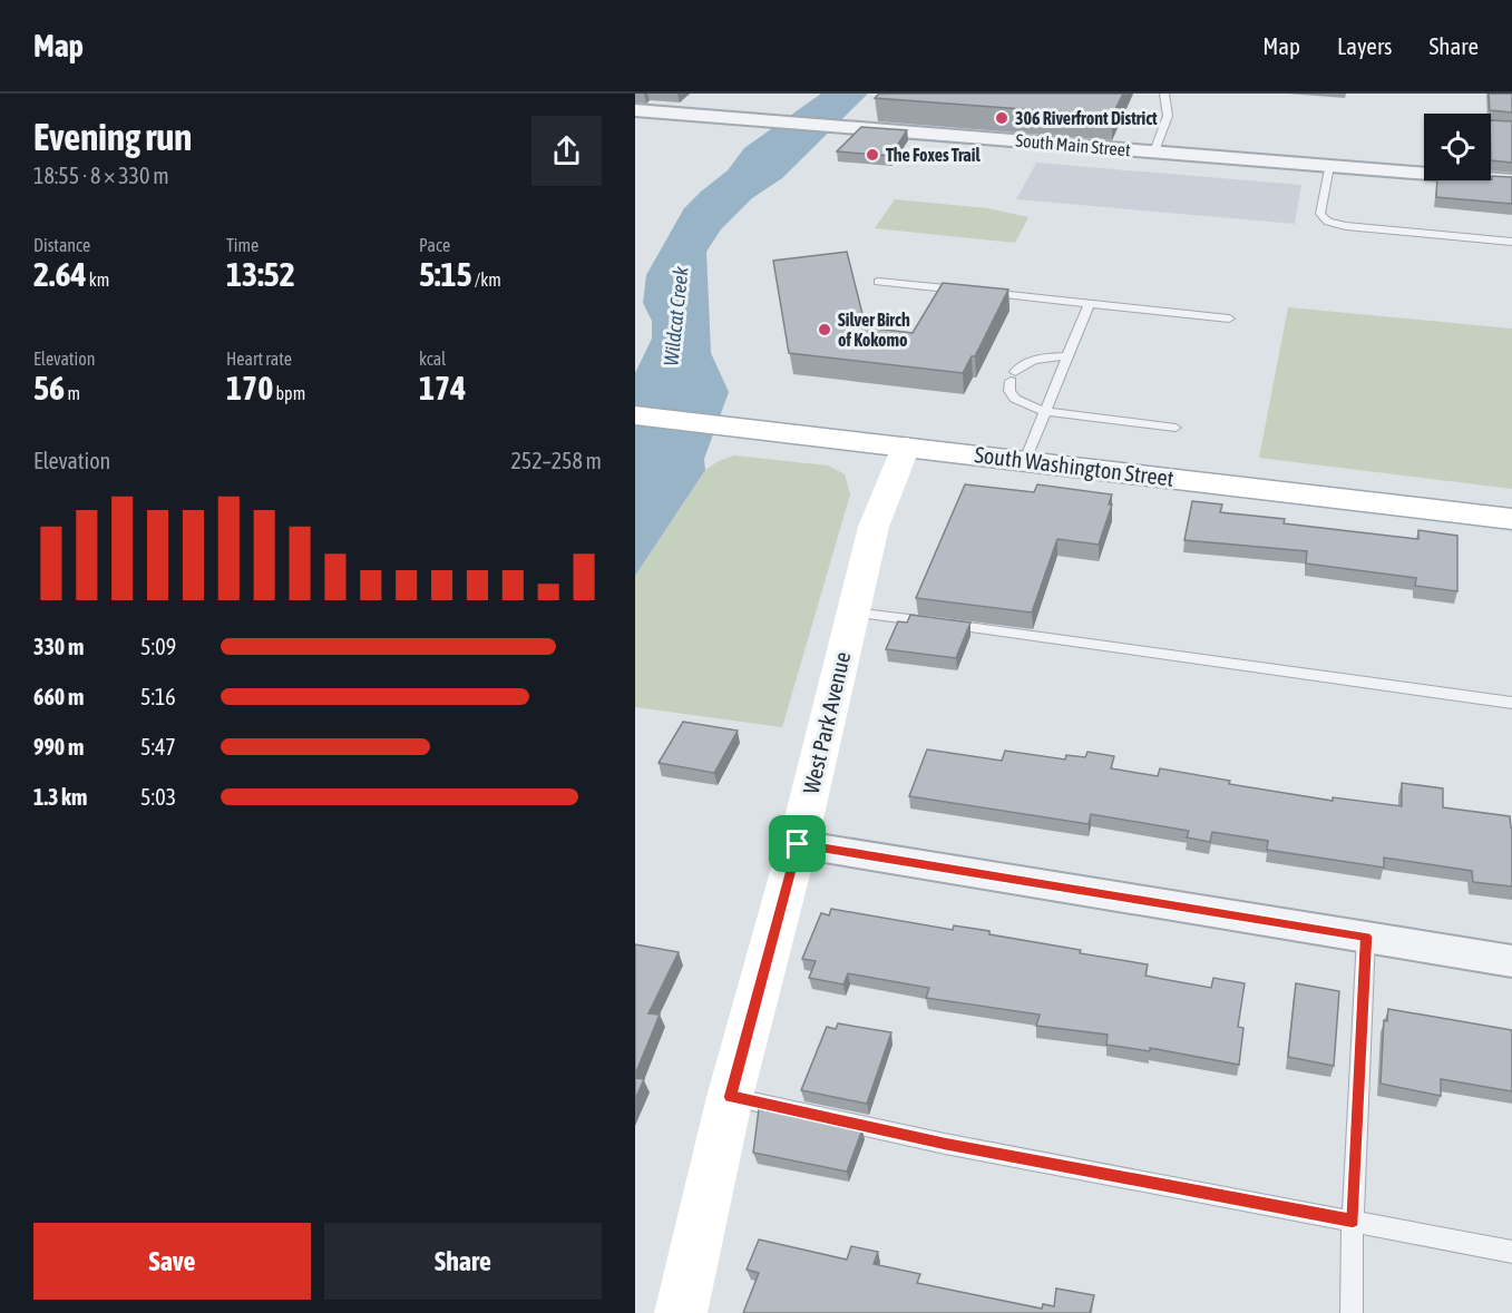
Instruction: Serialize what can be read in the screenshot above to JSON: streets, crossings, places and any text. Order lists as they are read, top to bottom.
{
  "streets": {
    "main road": ["South Washington Street", "West Park Avenue"],
    "street": ["South Main Street"]
  },
  "crossings": [
    ["South Washington Street", "West Park Avenue"]
  ],
  "water": ["Wildcat Creek"],
  "places": ["306 Riverfront District", "The Foxes Trail", "Silver Birch of Kokomo"],
  "page": {
    "header": "Map",
    "nav": ["Map", "Layers", "Share"],
    "heading": ["Evening run", "18:55 · 8 × 330 m"],
    "stats": [
      ["Distance", "2.64 km"],
      ["Time", "13:52"],
      ["Pace", "5:15 /km"],
      ["Elevation", "56 m"],
      ["Heart rate", "170 bpm"],
      ["kcal", "174"]
    ],
    "chart": ["Elevation", "252–258 m"],
    "list": [
      {
        "name": "330 m",
        "note": "5:09"
      },
      {
        "name": "660 m",
        "note": "5:16"
      },
      {
        "name": "990 m",
        "note": "5:47"
      },
      {
        "name": "1.3 km",
        "note": "5:03"
      }
    ],
    "buttons": ["Save", "Share"]
  }
}
